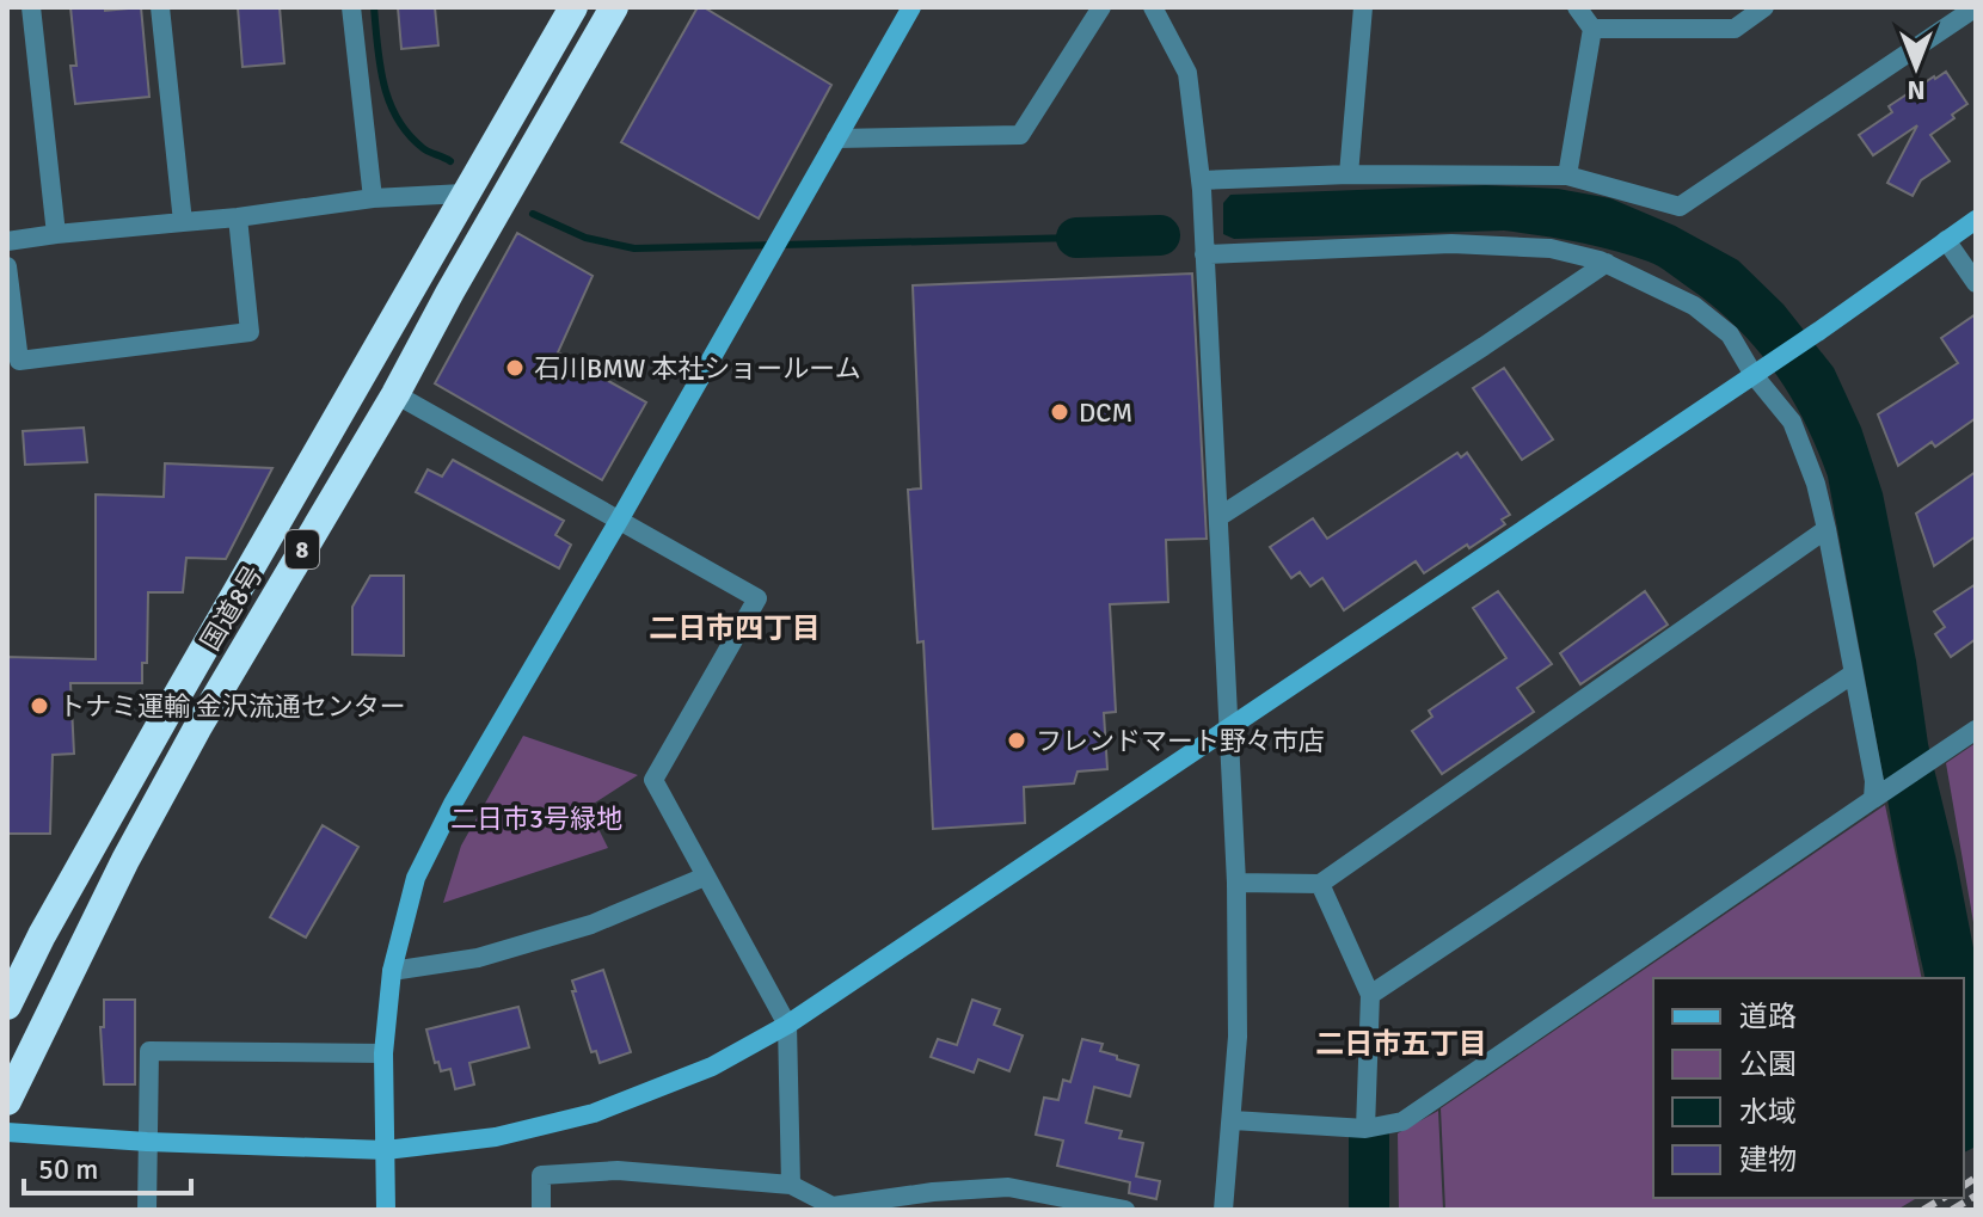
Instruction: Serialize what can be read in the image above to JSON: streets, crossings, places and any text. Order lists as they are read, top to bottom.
{
  "streets": {
    "highway": ["8", "国道8号"]
  },
  "districts": ["二日市四丁目", "二日市五丁目"],
  "parks": ["二日市3号緑地"],
  "places": [
    "石川BMW 本社ショールーム",
    "DCM",
    "トナミ運輸 金沢流通センター",
    "フレンドマート野々市店"
  ],
  "legend": [
    "道路",
    "公園",
    "水域",
    "建物"
  ],
  "scale_bar": "50 m",
  "north": "bottom"
}
